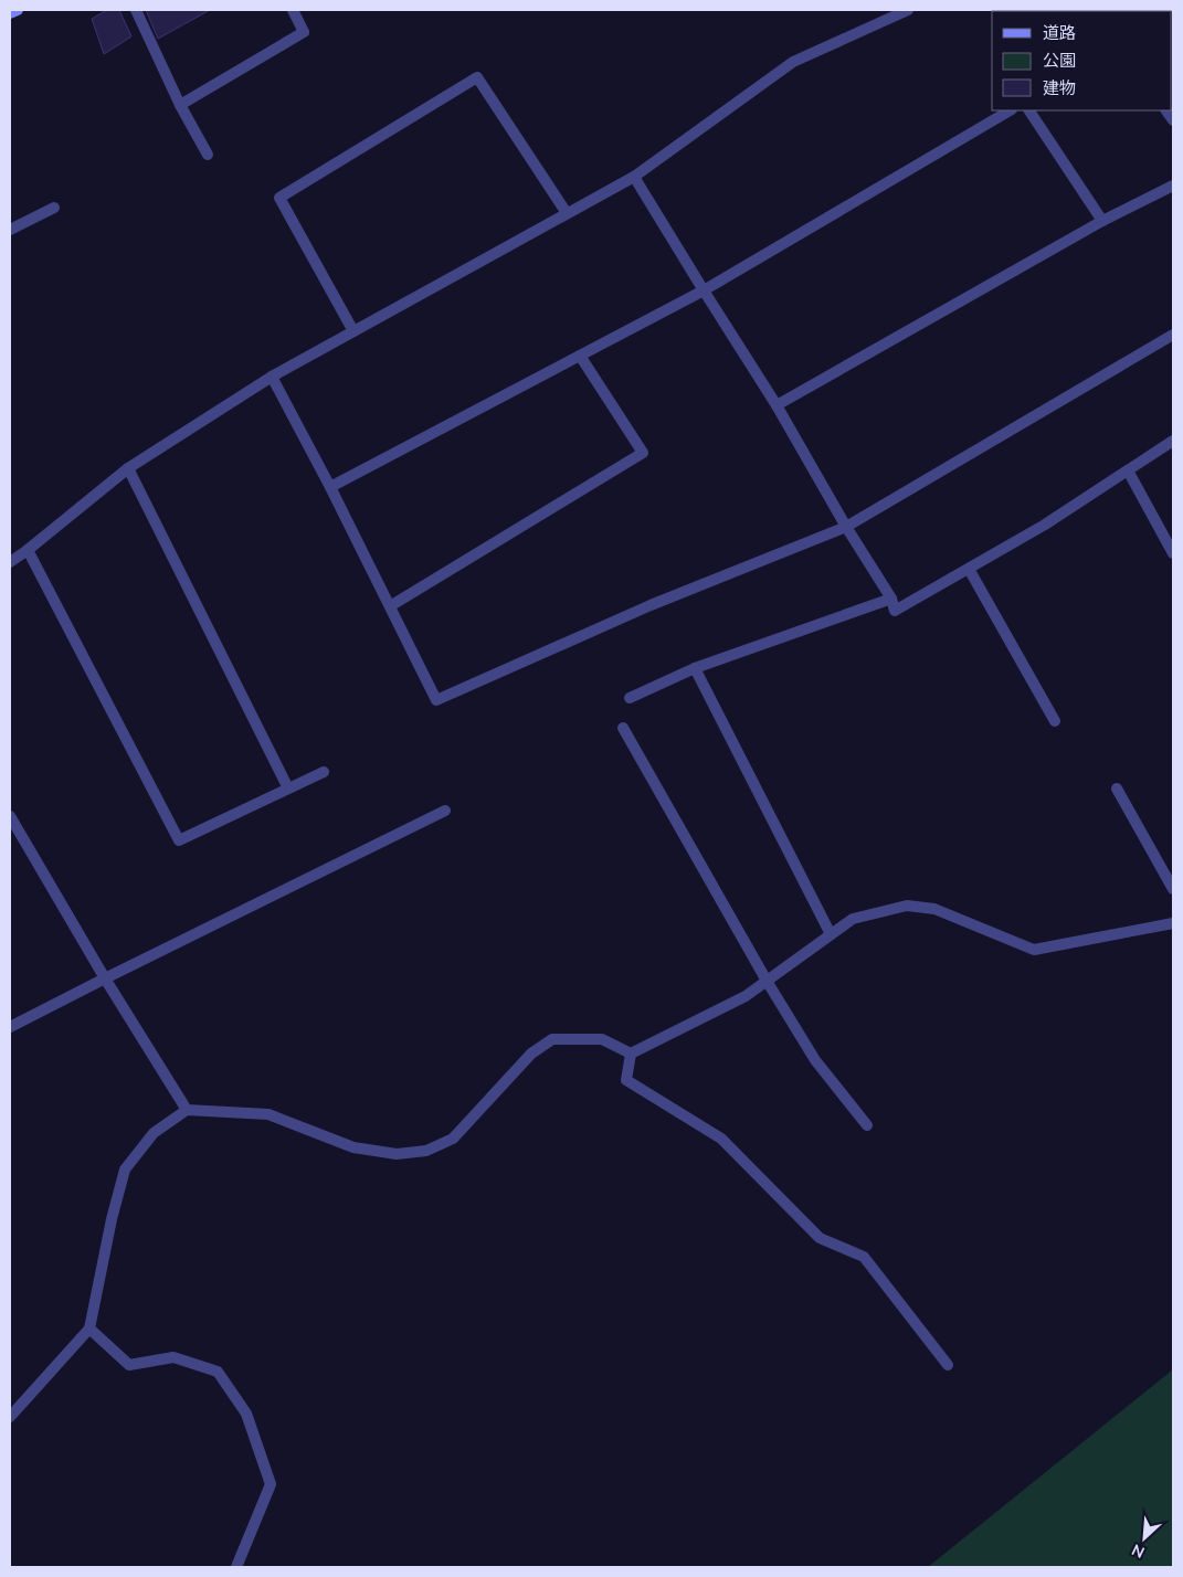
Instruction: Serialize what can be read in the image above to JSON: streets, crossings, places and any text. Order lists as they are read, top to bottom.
{
  "legend": ["道路", "公園", "建物"],
  "north": "bottom left"
}
